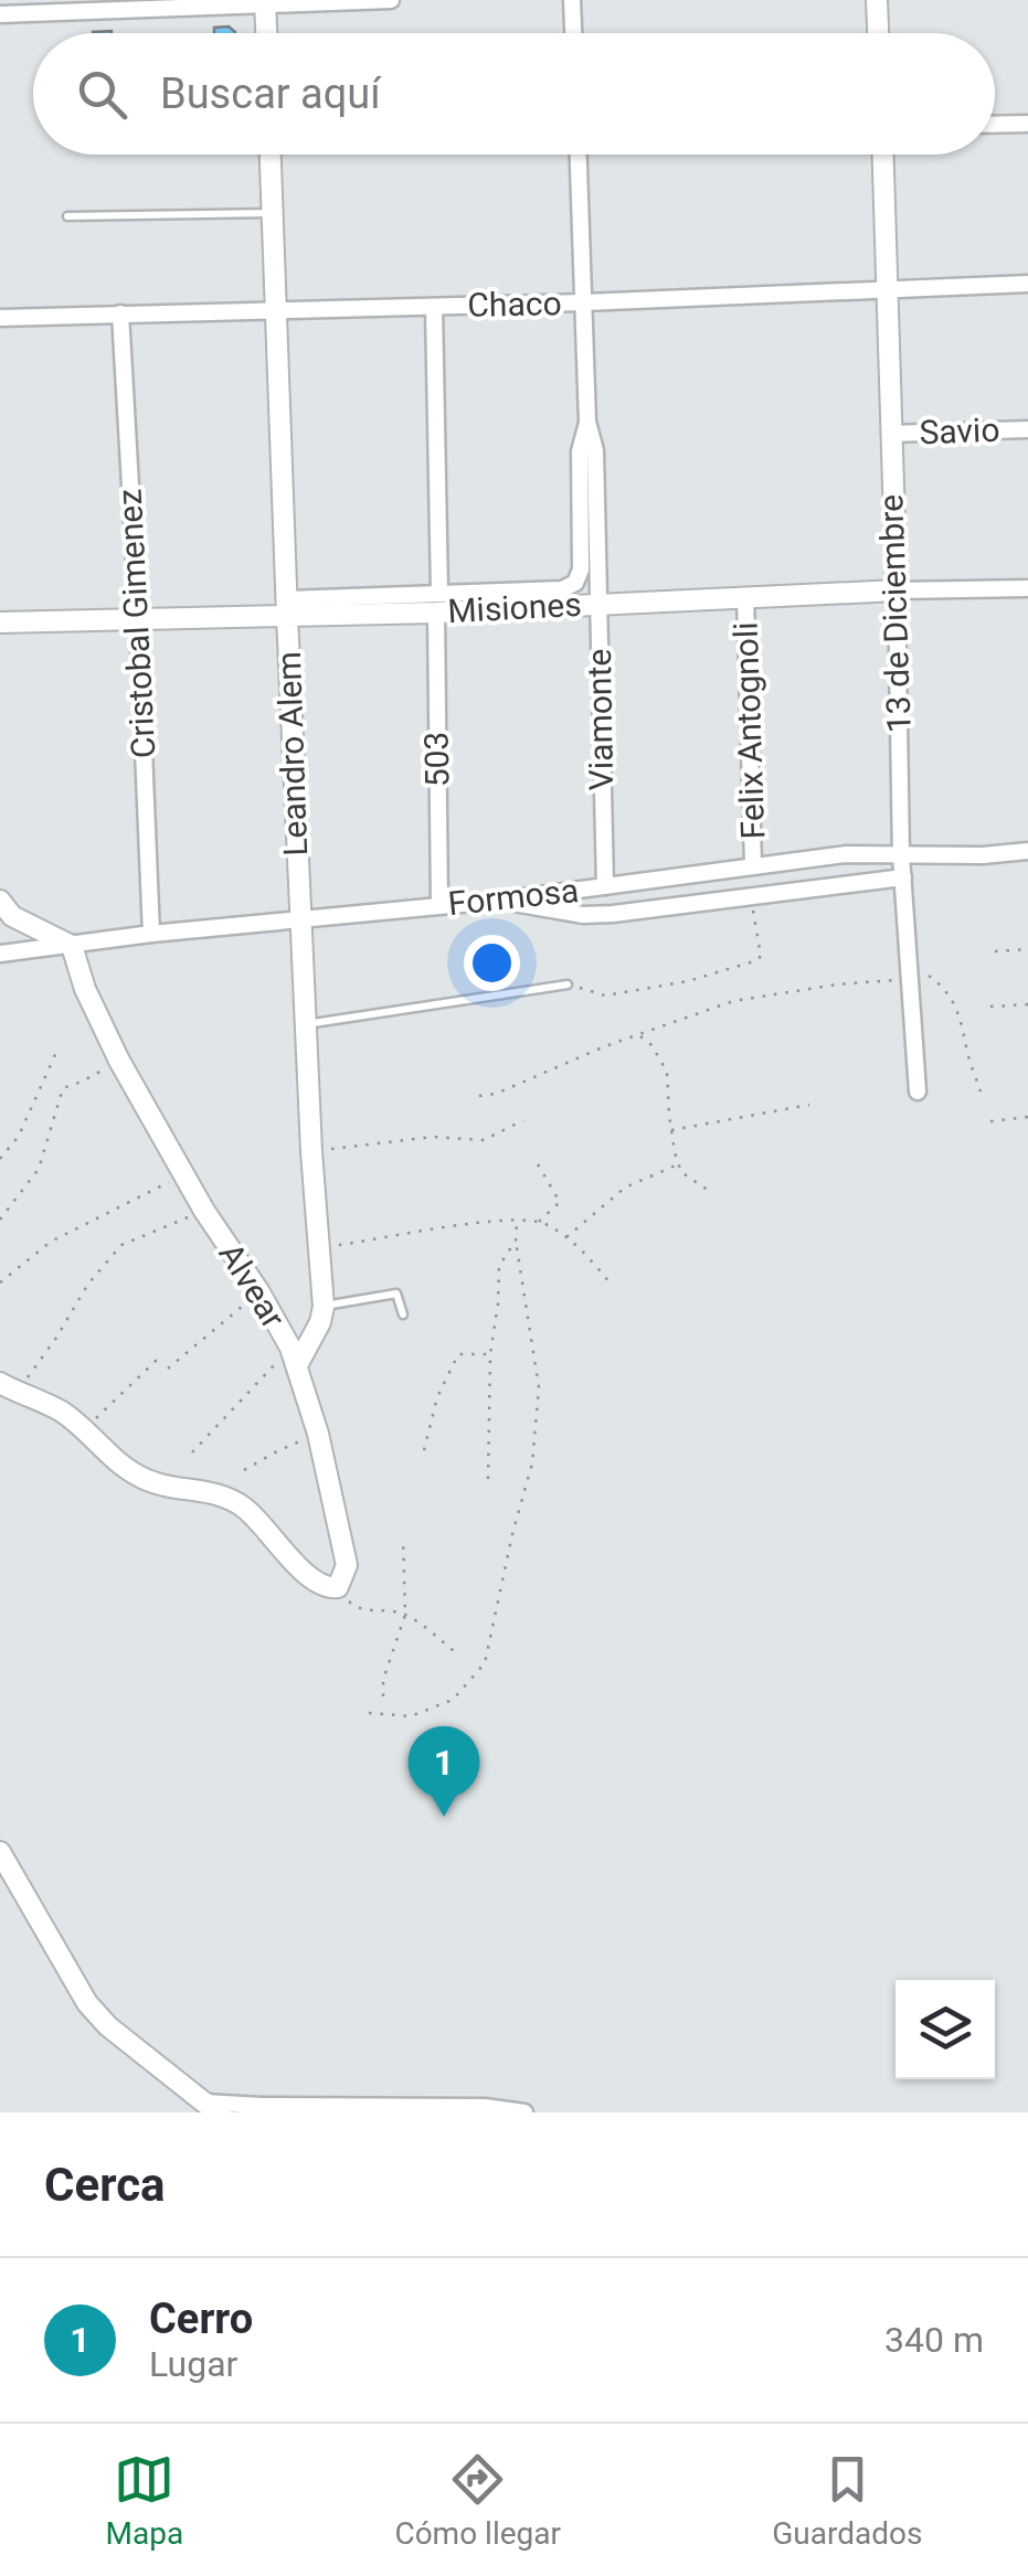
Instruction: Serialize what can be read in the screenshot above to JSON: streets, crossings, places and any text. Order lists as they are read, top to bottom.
{
  "streets": {
    "street": [
      "Chaco",
      "Savio",
      "Misiones",
      "13 de Diciembre",
      "Cristobal Gimenez",
      "Viamonte",
      "Felix Antognoli",
      "Leandro Alem",
      "503",
      "Formosa",
      "Alvear"
    ]
  },
  "crossings": [
    ["Chaco", "13 de Diciembre"],
    ["Chaco", "Cristobal Gimenez"],
    ["Chaco", "Viamonte"],
    ["Chaco", "Leandro Alem"],
    ["Chaco", "503"],
    ["Savio", "13 de Diciembre"],
    ["Misiones", "13 de Diciembre"],
    ["Misiones", "Cristobal Gimenez"],
    ["Misiones", "Viamonte"],
    ["Misiones", "Felix Antognoli"],
    ["Misiones", "Leandro Alem"],
    ["Misiones", "503"],
    ["13 de Diciembre", "Formosa"],
    ["Cristobal Gimenez", "Formosa"],
    ["Viamonte", "Formosa"],
    ["Felix Antognoli", "Formosa"],
    ["Leandro Alem", "Formosa"],
    ["Leandro Alem", "Alvear"],
    ["503", "Formosa"],
    ["Formosa", "Alvear"]
  ],
  "page": {
    "search": "Buscar aquí",
    "pins": "1",
    "heading": "Cerca",
    "list": [
      {
        "mark": "1",
        "name": "Cerro",
        "note": "Lugar",
        "value": "340 m"
      }
    ],
    "nav": ["Mapa", "Cómo llegar", "Guardados"]
  }
}
